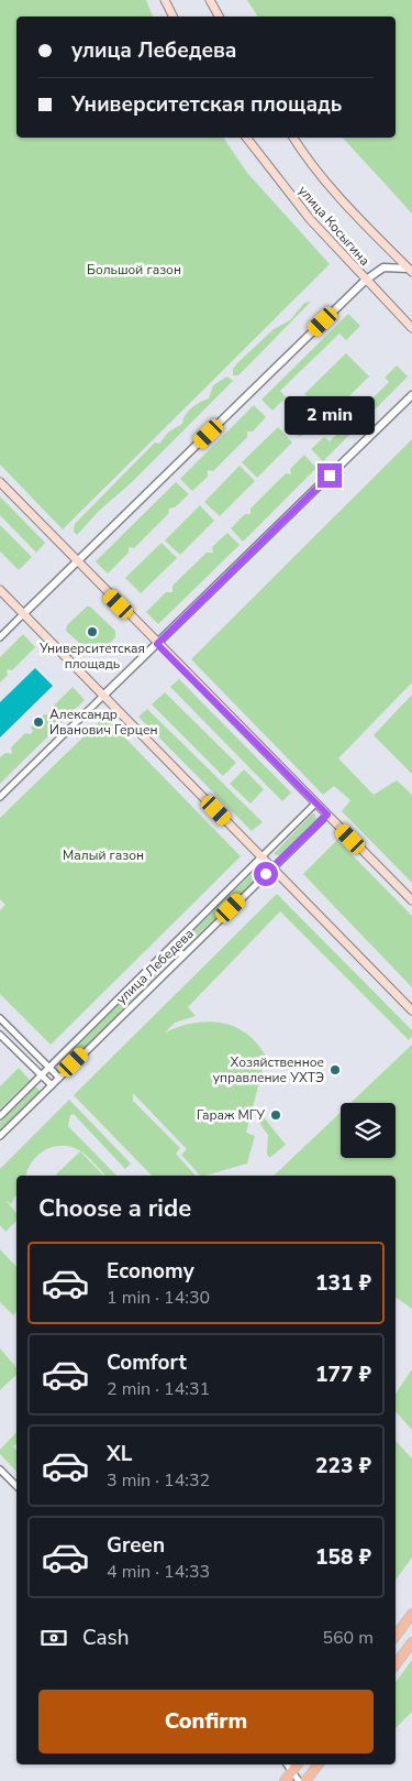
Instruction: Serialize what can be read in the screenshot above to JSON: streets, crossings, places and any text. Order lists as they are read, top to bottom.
{
  "streets": {
    "main road": ["улица Косыгина"],
    "street": ["улица Лебедева"]
  },
  "parks": ["Большой газон", "Малый газон"],
  "places": [
    "Университетская площадь",
    "Александр Иванович Герцен",
    "Хозяйственное управление УХТЭ",
    "Гараж МГУ"
  ],
  "page": {
    "banner": ["улица Лебедева", "Университетская площадь"],
    "bubble": "2 min",
    "heading": "Choose a ride",
    "list": [
      {
        "name": "Economy",
        "note": "1 min · 14:30",
        "value": "131 ₽"
      },
      {
        "name": "Comfort",
        "note": "2 min · 14:31",
        "value": "177 ₽"
      },
      {
        "name": "XL",
        "note": "3 min · 14:32",
        "value": "223 ₽"
      },
      {
        "name": "Green",
        "note": "4 min · 14:33",
        "value": "158 ₽"
      }
    ],
    "pay": ["Cash", "560 m"],
    "buttons": "Confirm"
  }
}
